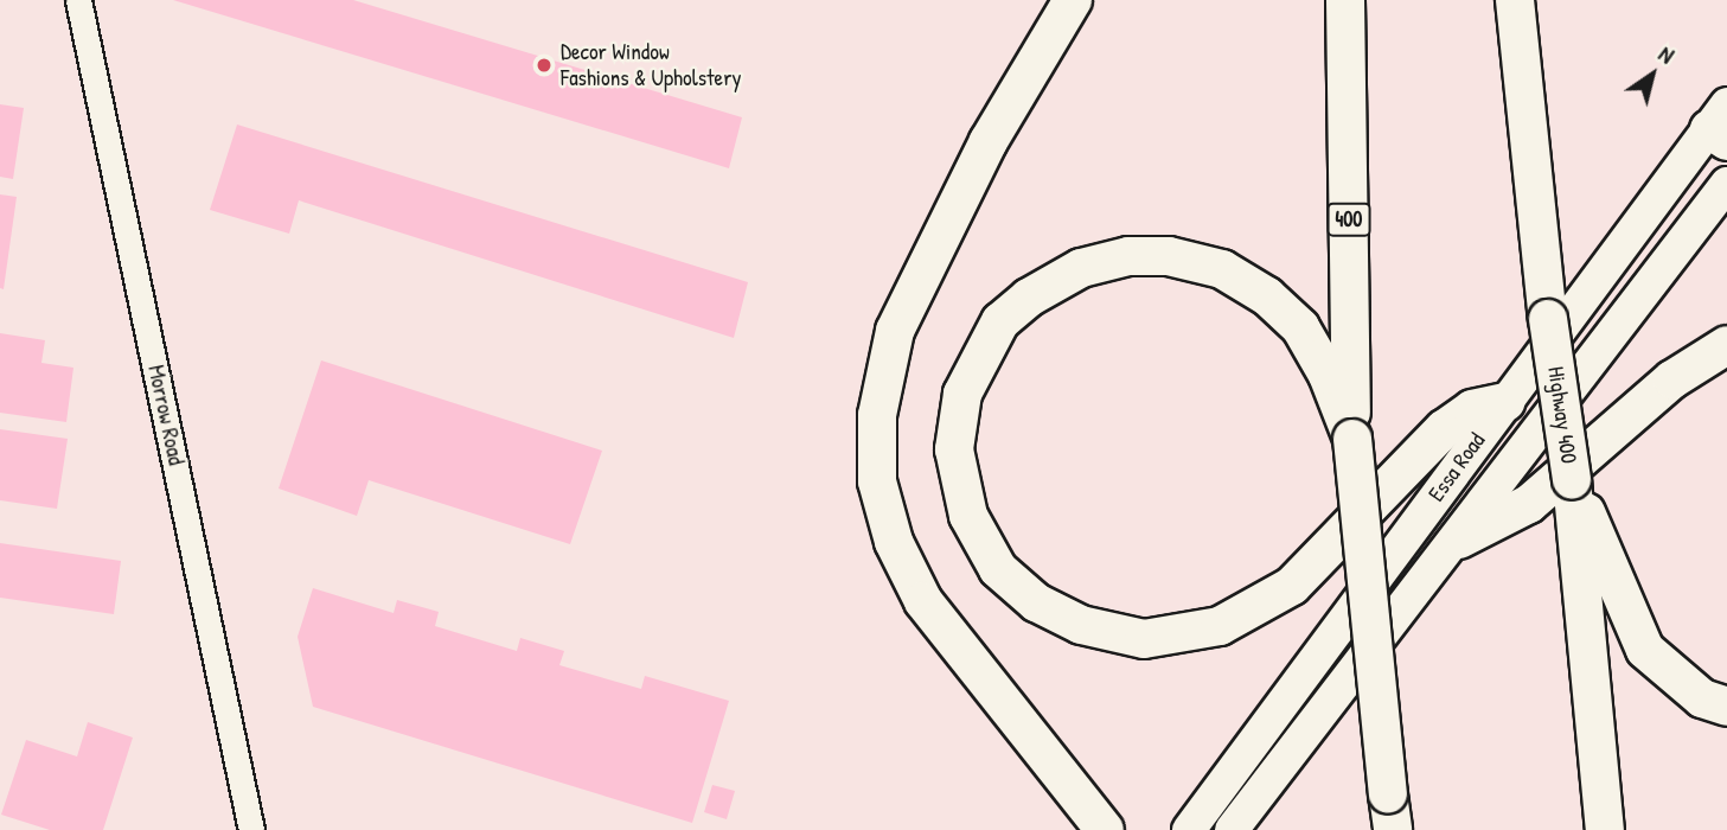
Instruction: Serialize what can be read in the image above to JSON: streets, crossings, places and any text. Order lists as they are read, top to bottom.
{
  "streets": {
    "highway": ["400", "Highway 400"],
    "main road": ["Essa Road"],
    "street": ["Morrow Road"]
  },
  "places": ["Decor Window Fashions & Upholstery"],
  "north": "top right"
}
